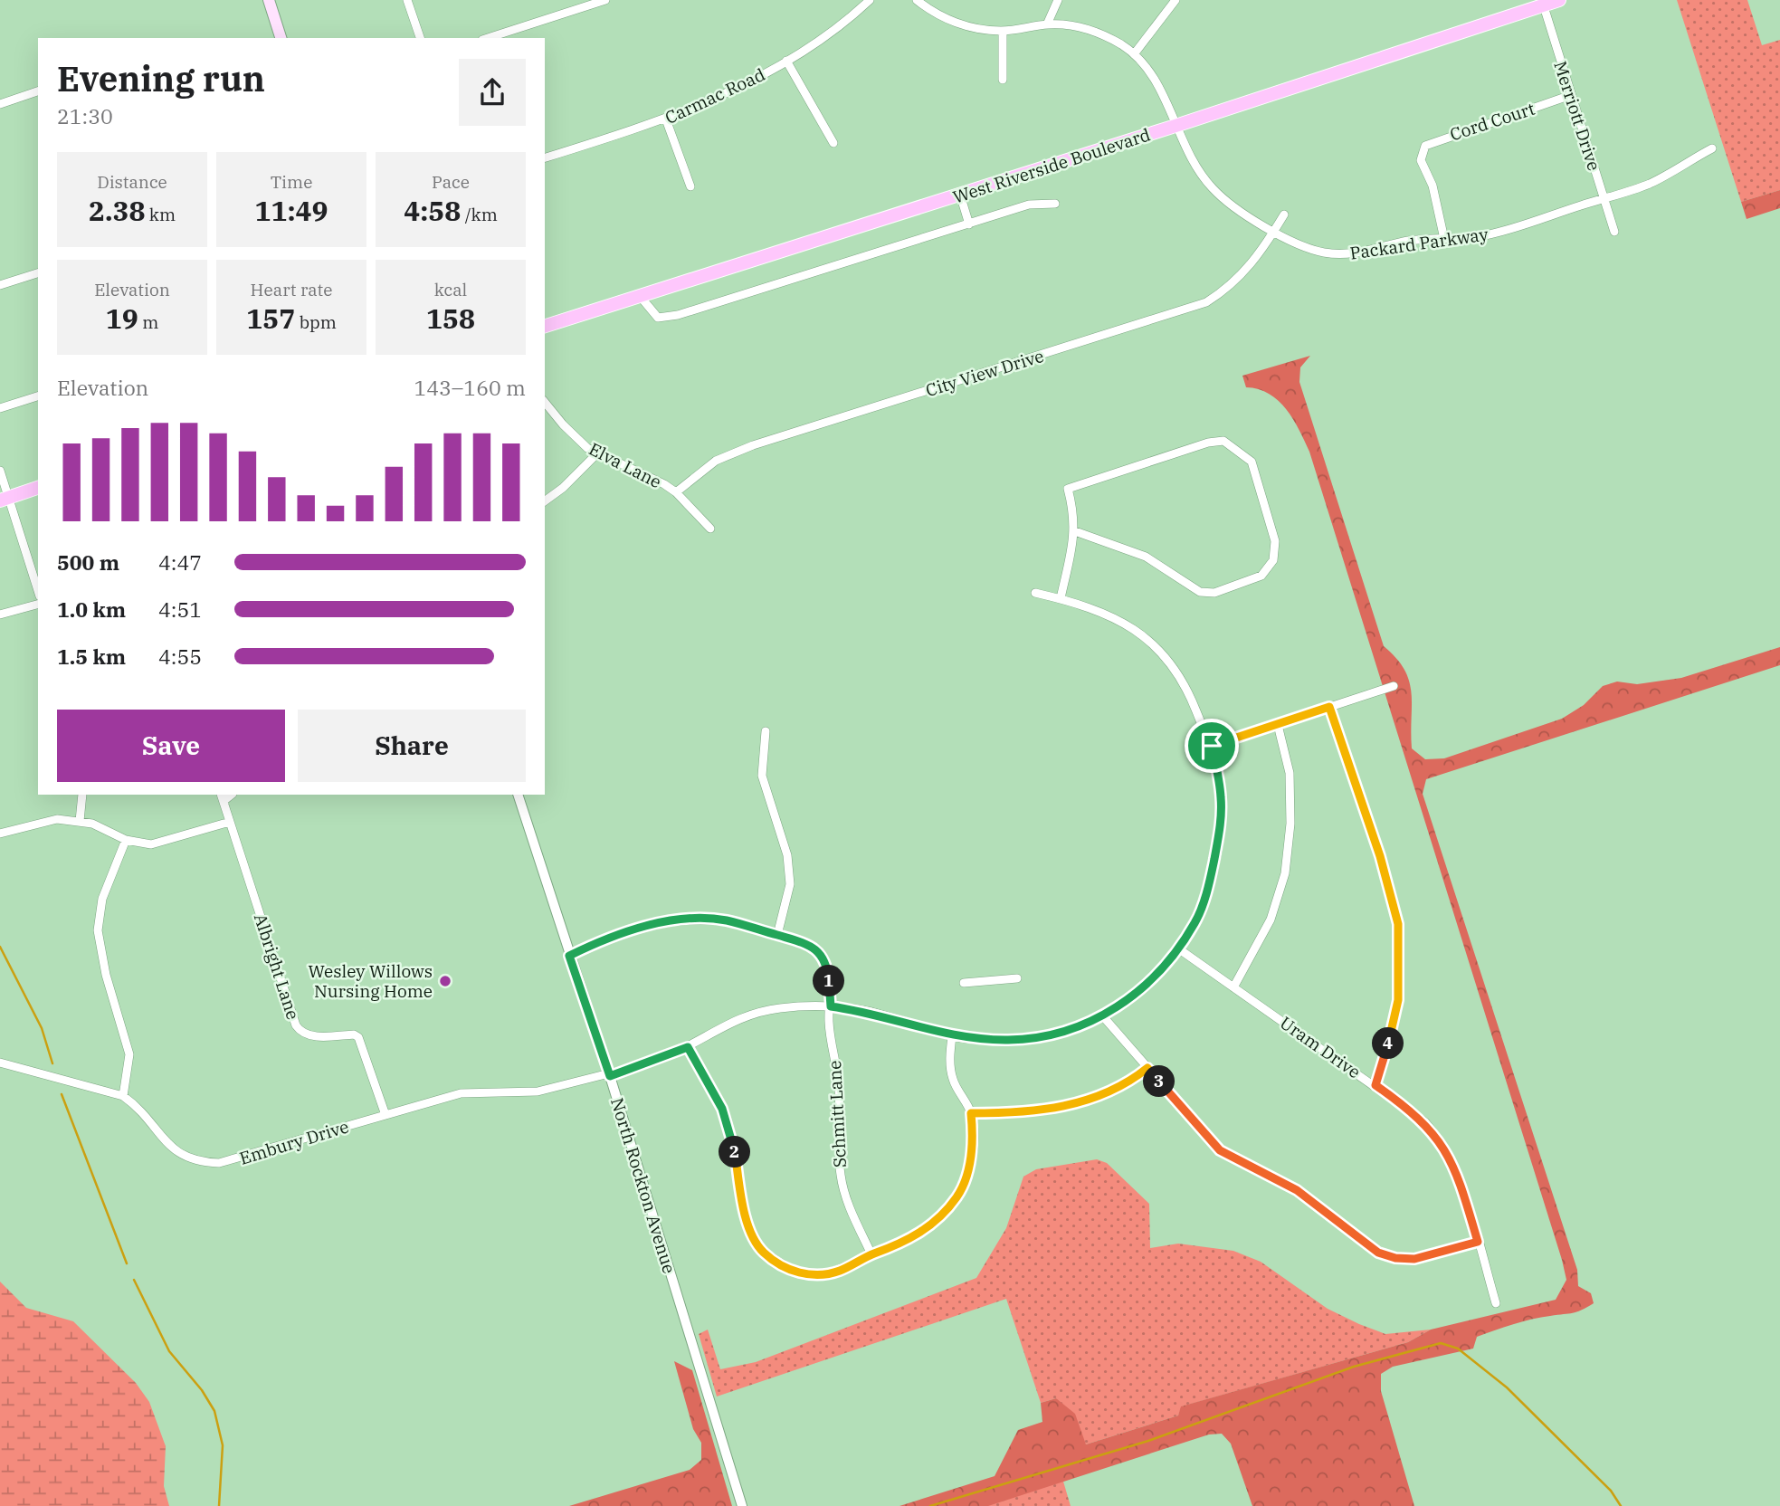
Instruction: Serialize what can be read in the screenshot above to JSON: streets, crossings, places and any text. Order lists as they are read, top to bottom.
{
  "streets": {
    "main road": ["West Riverside Boulevard"],
    "street": [
      "Carmac Road",
      "Merriott Drive",
      "Cord Court",
      "Packard Parkway",
      "City View Drive",
      "Elva Lane",
      "Albright Lane",
      "Uram Drive",
      "Schmitt Lane",
      "Embury Drive",
      "North Rockton Avenue"
    ]
  },
  "crossings": [
    ["Merriott Drive", "Cord Court"],
    ["Merriott Drive", "West Riverside Boulevard"],
    ["Merriott Drive", "Packard Parkway"],
    ["Cord Court", "Packard Parkway"],
    ["West Riverside Boulevard", "Packard Parkway"],
    ["Packard Parkway", "City View Drive"],
    ["City View Drive", "Elva Lane"],
    ["Albright Lane", "Embury Drive"],
    ["Uram Drive", "Embury Drive"],
    ["Schmitt Lane", "Embury Drive"],
    ["Embury Drive", "North Rockton Avenue"]
  ],
  "places": ["Wesley Willows Nursing Home"],
  "page": {
    "heading": ["Evening run", "21:30"],
    "stats": [
      ["Distance", "2.38 km"],
      ["Time", "11:49"],
      ["Pace", "4:58 /km"],
      ["Elevation", "19 m"],
      ["Heart rate", "157 bpm"],
      ["kcal", "158"]
    ],
    "chart": ["Elevation", "143–160 m"],
    "list": [
      {
        "name": "500 m",
        "note": "4:47"
      },
      {
        "name": "1.0 km",
        "note": "4:51"
      },
      {
        "name": "1.5 km",
        "note": "4:55"
      }
    ],
    "buttons": ["Save", "Share"],
    "pins": [
      "1",
      "4",
      "3",
      "2"
    ]
  }
}
